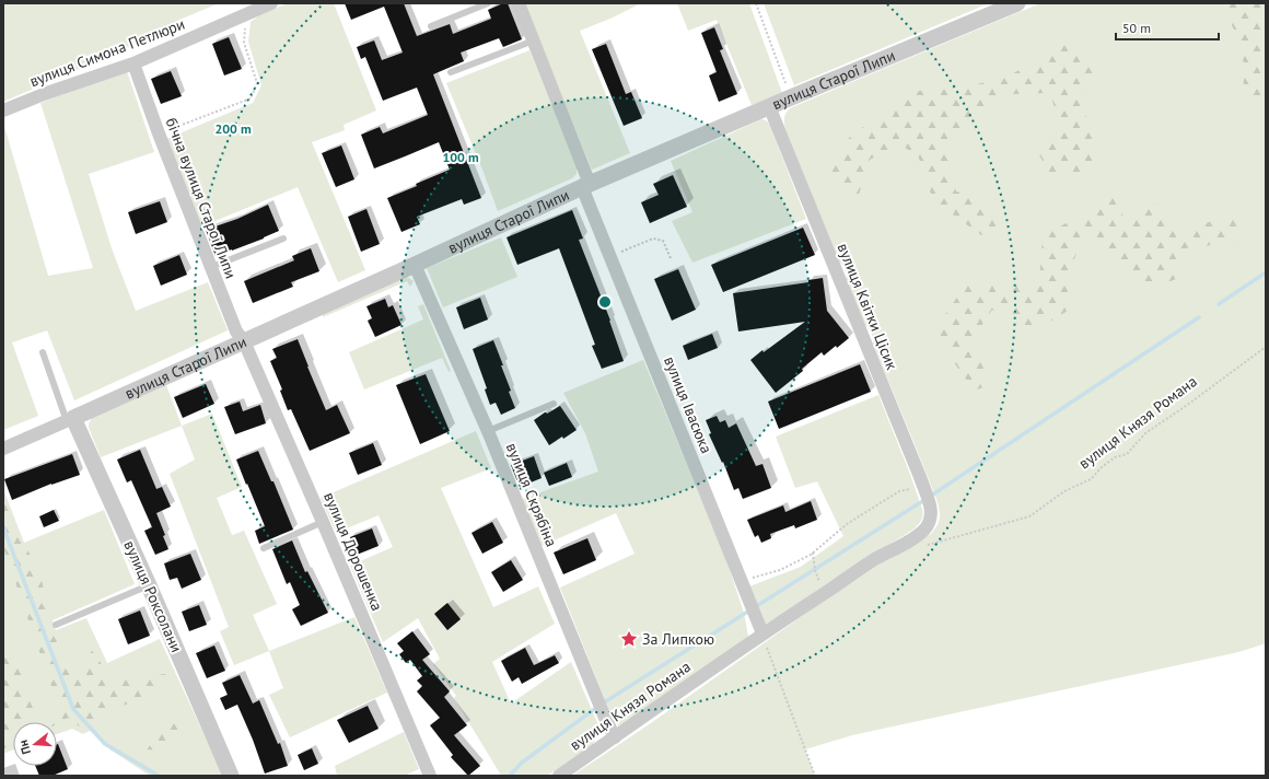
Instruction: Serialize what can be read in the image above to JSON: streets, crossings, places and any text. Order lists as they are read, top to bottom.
{
  "streets": {
    "street": [
      "вулиця Симона Петлюри",
      "вулиця Старої Липи",
      "бічна вулиця Старої Липи",
      "вулиця Квітки Цісик",
      "вулиця Івасюка",
      "вулиця Князя Романа",
      "вулиця Скрябіна",
      "вулиця Дорошенка",
      "вулиця Роксолани"
    ]
  },
  "crossings": [
    ["вулиця Симона Петлюри", "бічна вулиця Старої Липи"],
    ["вулиця Старої Липи", "бічна вулиця Старої Липи"],
    ["вулиця Старої Липи", "вулиця Квітки Цісик"],
    ["вулиця Старої Липи", "вулиця Івасюка"],
    ["вулиця Старої Липи", "вулиця Скрябіна"],
    ["вулиця Старої Липи", "вулиця Дорошенка"],
    ["вулиця Старої Липи", "вулиця Роксолани"],
    ["бічна вулиця Старої Липи", "вулиця Дорошенка"],
    ["вулиця Квітки Цісик", "вулиця Князя Романа"],
    ["вулиця Івасюка", "вулиця Князя Романа"],
    ["вулиця Князя Романа", "вулиця Скрябіна"]
  ],
  "places": {
    "place": ["За Липкою"]
  },
  "scale_bar": "50 m",
  "north": "left",
  "rings": ["200 m", "100 m"]
}
